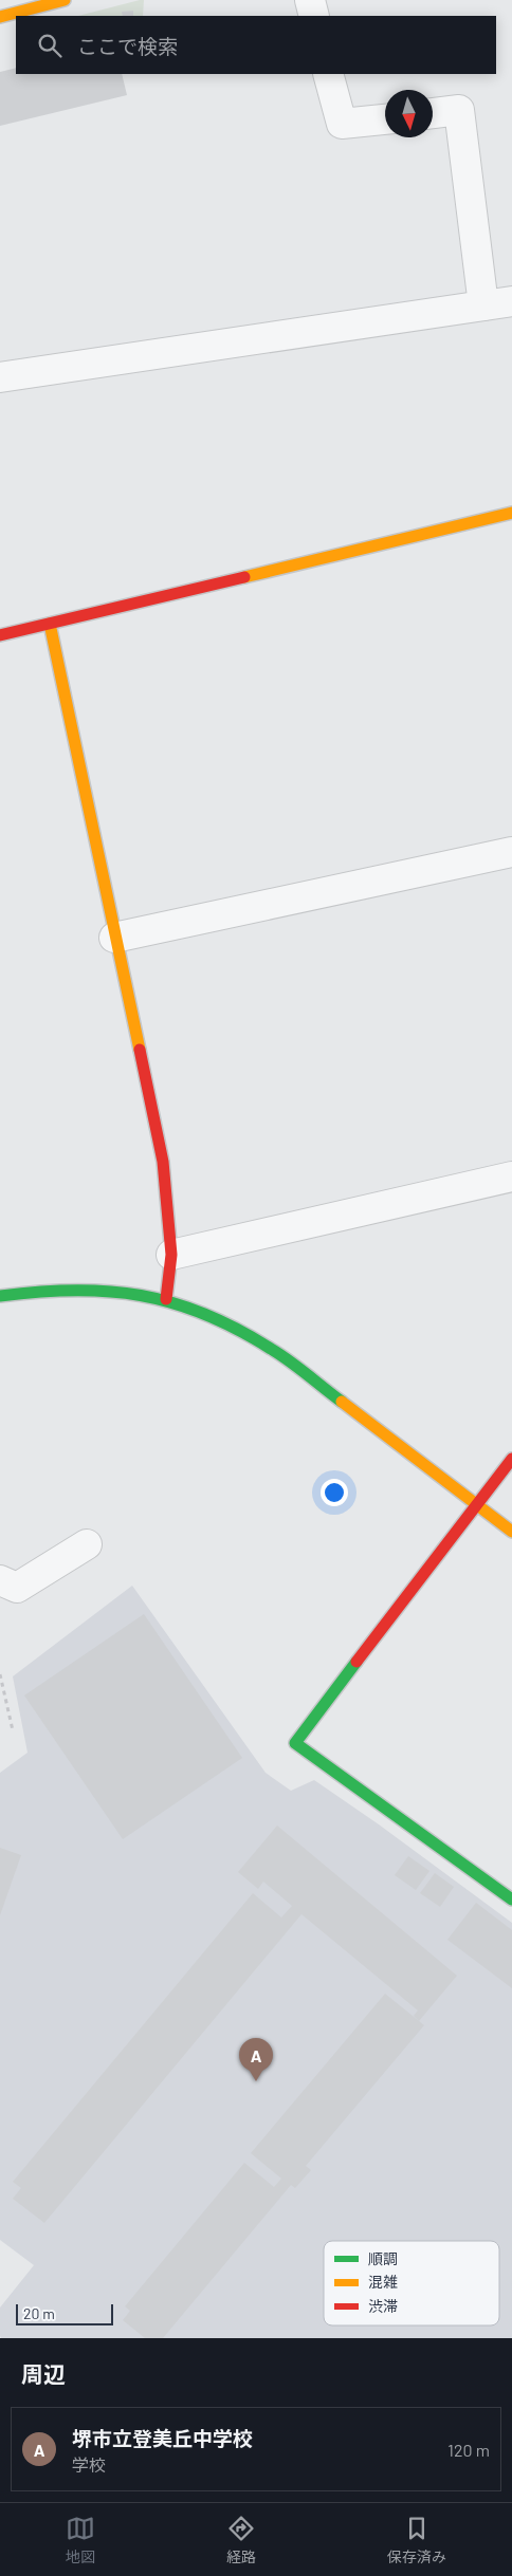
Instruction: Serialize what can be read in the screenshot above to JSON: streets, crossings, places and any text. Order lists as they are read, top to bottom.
{
  "legend": ["順調", "混雑", "渋滞"],
  "scale_bar": "20 m",
  "north": "bottom",
  "page": {
    "search": "ここで検索",
    "pins": "A",
    "scale": "20 m",
    "heading": "周辺",
    "list": [
      {
        "mark": "A",
        "name": "堺市立登美丘中学校",
        "note": "学校",
        "value": "120 m"
      }
    ],
    "nav": ["地図", "経路", "保存済み"]
  }
}
